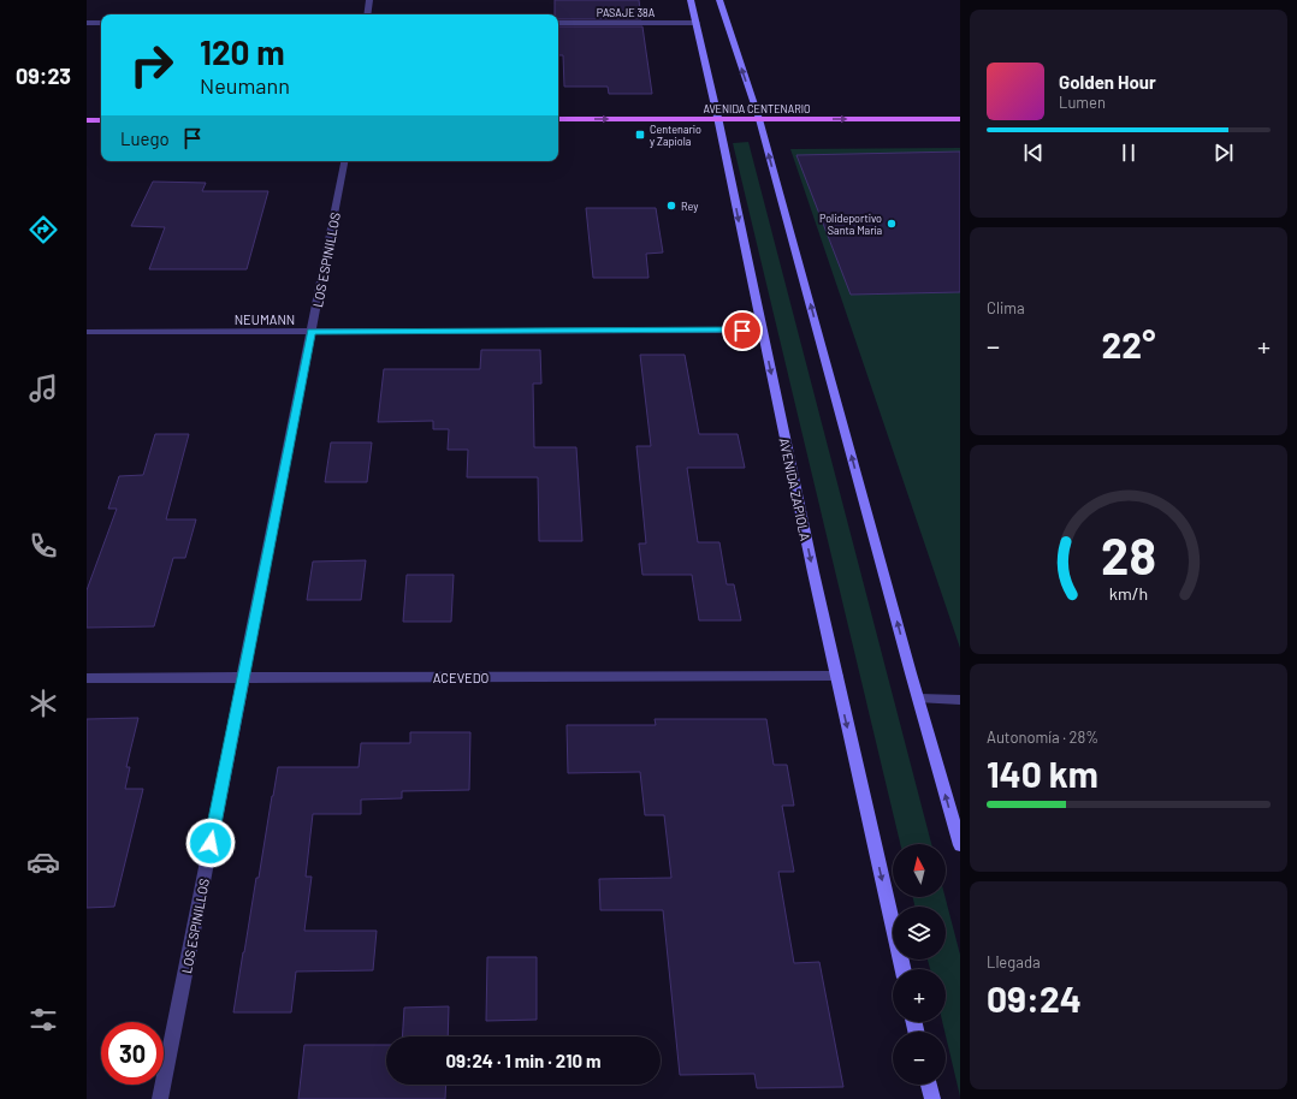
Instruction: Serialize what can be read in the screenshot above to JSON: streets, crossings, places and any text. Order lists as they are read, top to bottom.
{
  "streets": {
    "main road": ["AVENIDA CENTENARIO", "AVENIDA ZAPIOLA"],
    "street": [
      "PASAJE 38A",
      "LOS ESPINILLOS",
      "NEUMANN",
      "ACEVEDO"
    ]
  },
  "crossings": [
    ["PASAJE 38A", "AVENIDA ZAPIOLA"],
    ["AVENIDA CENTENARIO", "AVENIDA ZAPIOLA"],
    ["LOS ESPINILLOS", "NEUMANN"],
    ["LOS ESPINILLOS", "ACEVEDO"],
    ["NEUMANN", "AVENIDA ZAPIOLA"],
    ["AVENIDA ZAPIOLA", "ACEVEDO"]
  ],
  "one_way": ["AVENIDA CENTENARIO"],
  "places": {
    "transit": ["Centenario y Zapiola"],
    "other": ["Rey", "Polideportivo Santa María"]
  },
  "north": "top",
  "page": {
    "tabs": "09:23",
    "turn": ["120 m", "Neumann"],
    "song": ["Golden Hour", "Lumen"],
    "then": "Luego",
    "tile": [
      "Clima",
      ["Autonomía · 28%", "140 km"],
      ["Llegada", "09:24"]
    ],
    "heat": ["−", "22°", "+"],
    "map_buttons": ["+", "−"],
    "limit": "30",
    "trip": "09:24 · 1 min · 210 m",
    "gauge": ["28", "km/h"]
  }
}
